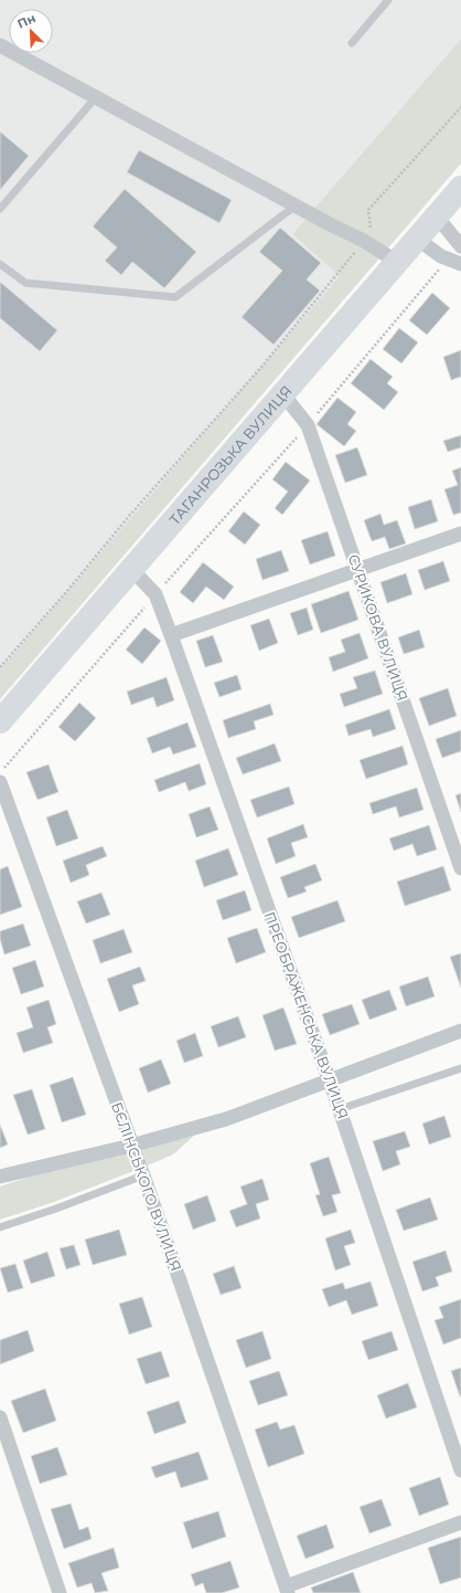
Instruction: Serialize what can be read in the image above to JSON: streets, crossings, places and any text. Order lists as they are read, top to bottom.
{
  "streets": {
    "highway": ["ТАГАНРОЗЬКА ВУЛИЦЯ"],
    "street": ["СУРИКОВА ВУЛИЦЯ", "ПРЕОБРАЖЕНСЬКА ВУЛИЦЯ", "БЄЛІНСЬКОГО ВУЛИЦЯ"]
  },
  "crossings": [
    ["ТАГАНРОЗЬКА ВУЛИЦЯ", "СУРИКОВА ВУЛИЦЯ"],
    ["ТАГАНРОЗЬКА ВУЛИЦЯ", "ПРЕОБРАЖЕНСЬКА ВУЛИЦЯ"]
  ],
  "north": "top left"
}
